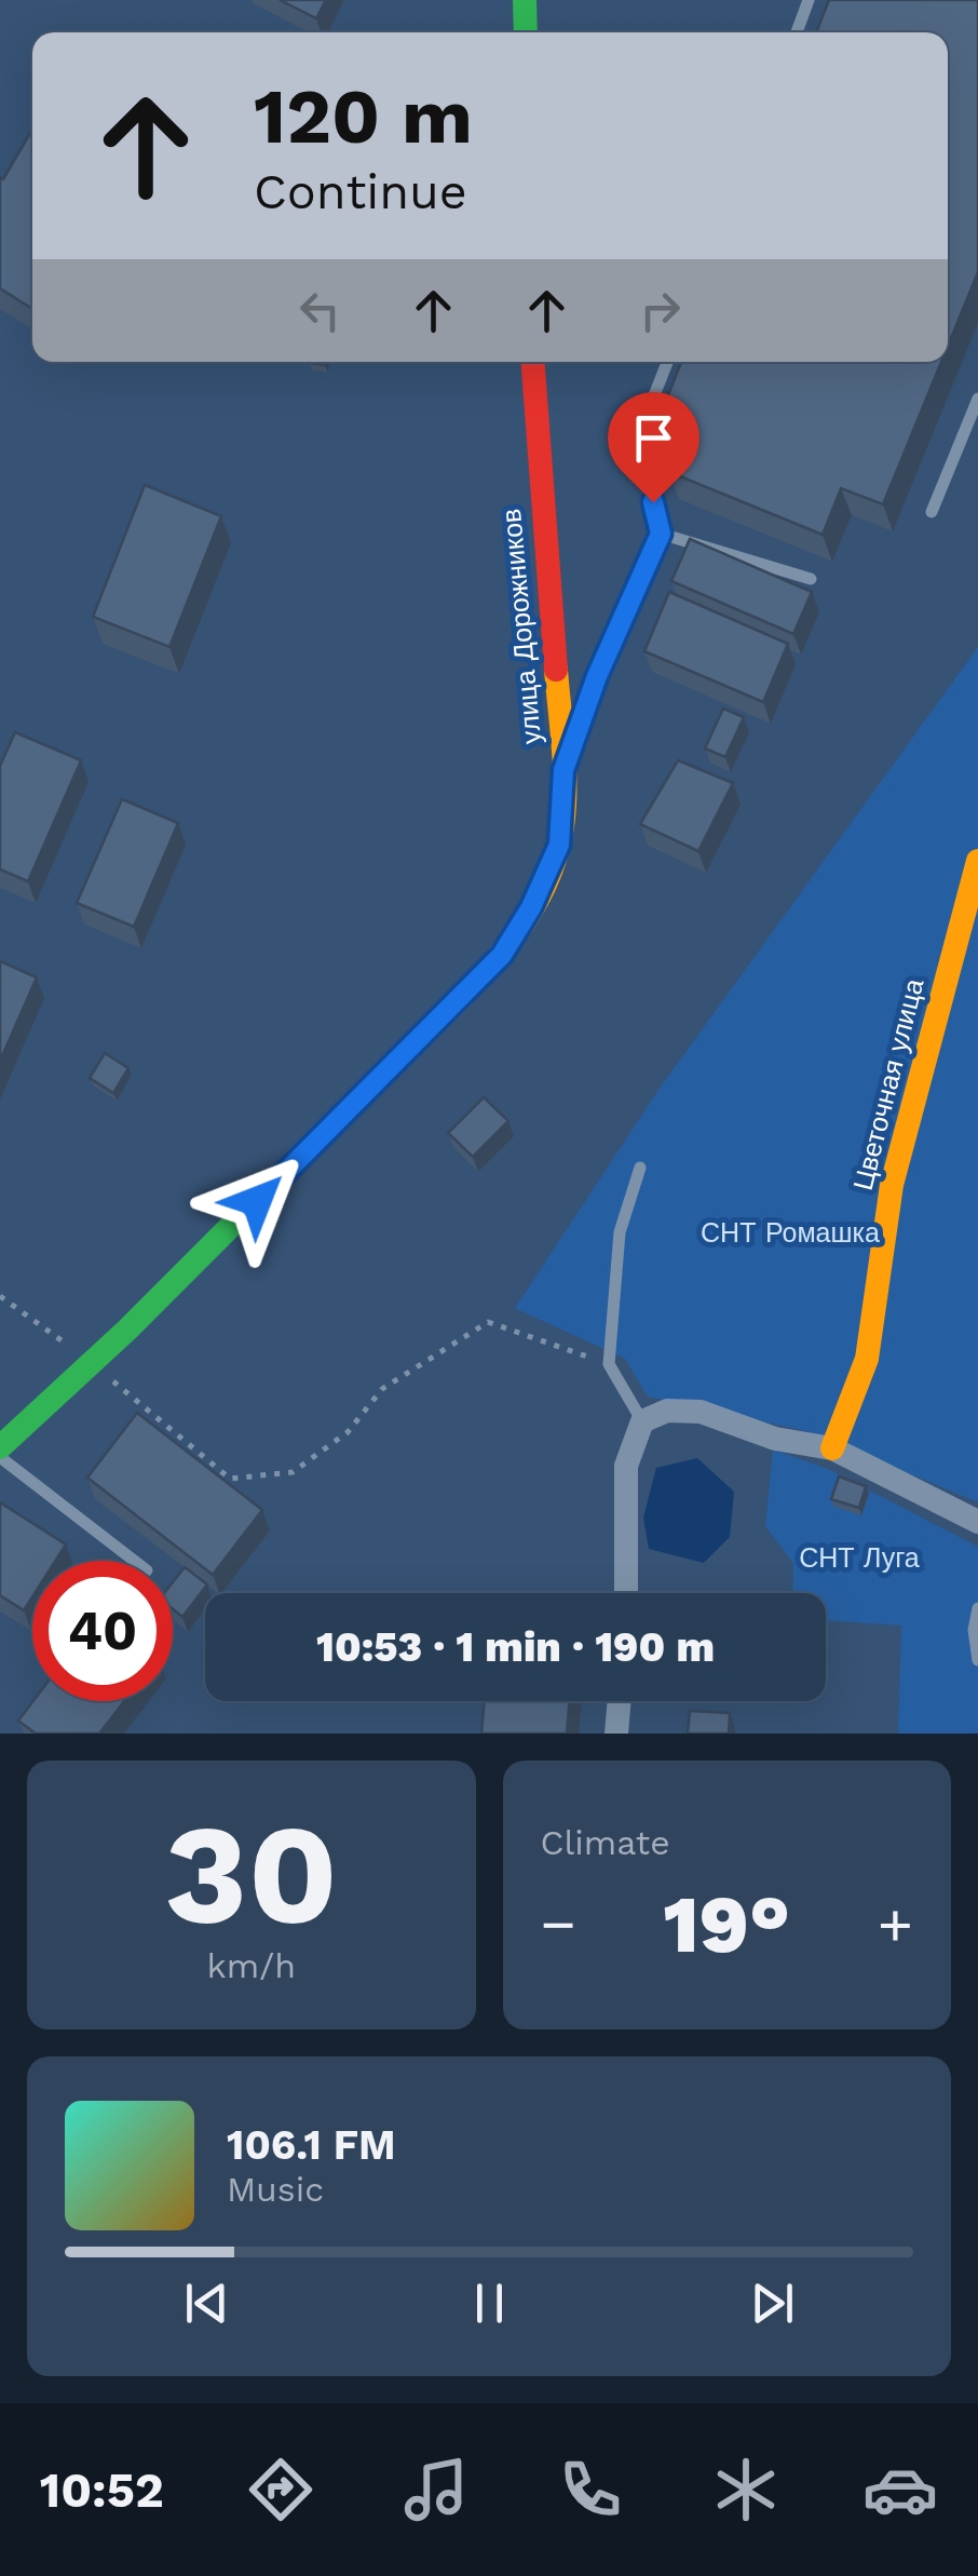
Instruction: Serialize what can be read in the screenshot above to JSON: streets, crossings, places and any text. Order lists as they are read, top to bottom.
{
  "streets": {
    "street": ["улица Дорожников", "Цветочная улица"]
  },
  "parks": ["СНТ Ромашка", "СНТ Луга"],
  "page": {
    "turn": ["120 m", "Continue"],
    "limit": "40",
    "trip": "10:53 · 1 min · 190 m",
    "tile": [
      ["30", "km/h"],
      "Climate"
    ],
    "heat": ["−", "19°", "+"],
    "song": ["106.1 FM", "Music"],
    "tabs": "10:52"
  }
}
